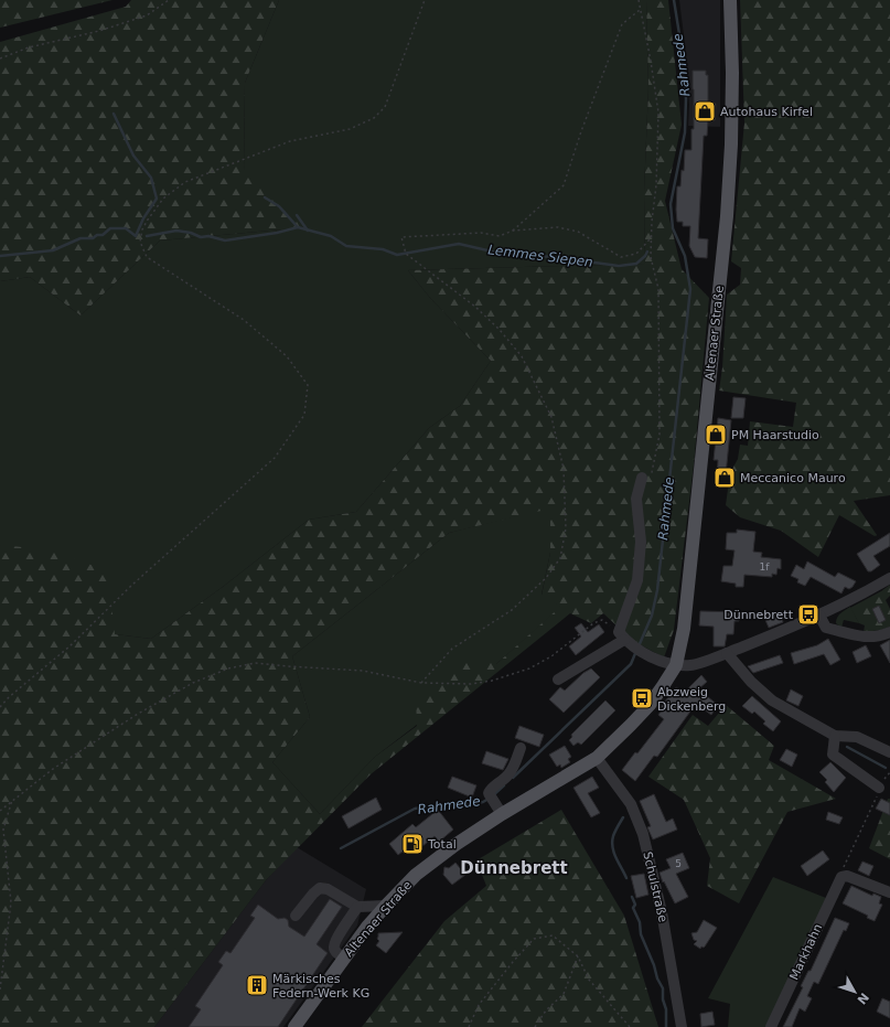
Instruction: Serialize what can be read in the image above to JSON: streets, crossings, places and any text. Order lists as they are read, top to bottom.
{
  "streets": {
    "main road": ["Altenaer Straße"],
    "street": ["Schulstraße", "Markhahn"]
  },
  "crossings": [
    ["Altenaer Straße", "Schulstraße"]
  ],
  "districts": ["Dünnebrett"],
  "water": ["Rahmede", "Lemmes Siepen"],
  "places": {
    "shop": ["Autohaus Kirfel", "PM Haarstudio", "Meccanico Mauro"],
    "bus stop": ["Dünnebrett", "Abzweig Dickenberg"],
    "fuel station": ["Total"],
    "building": ["Märkisches Federn-Werk KG"]
  },
  "house_numbers": ["1f", "5"],
  "north": "bottom right"
}
